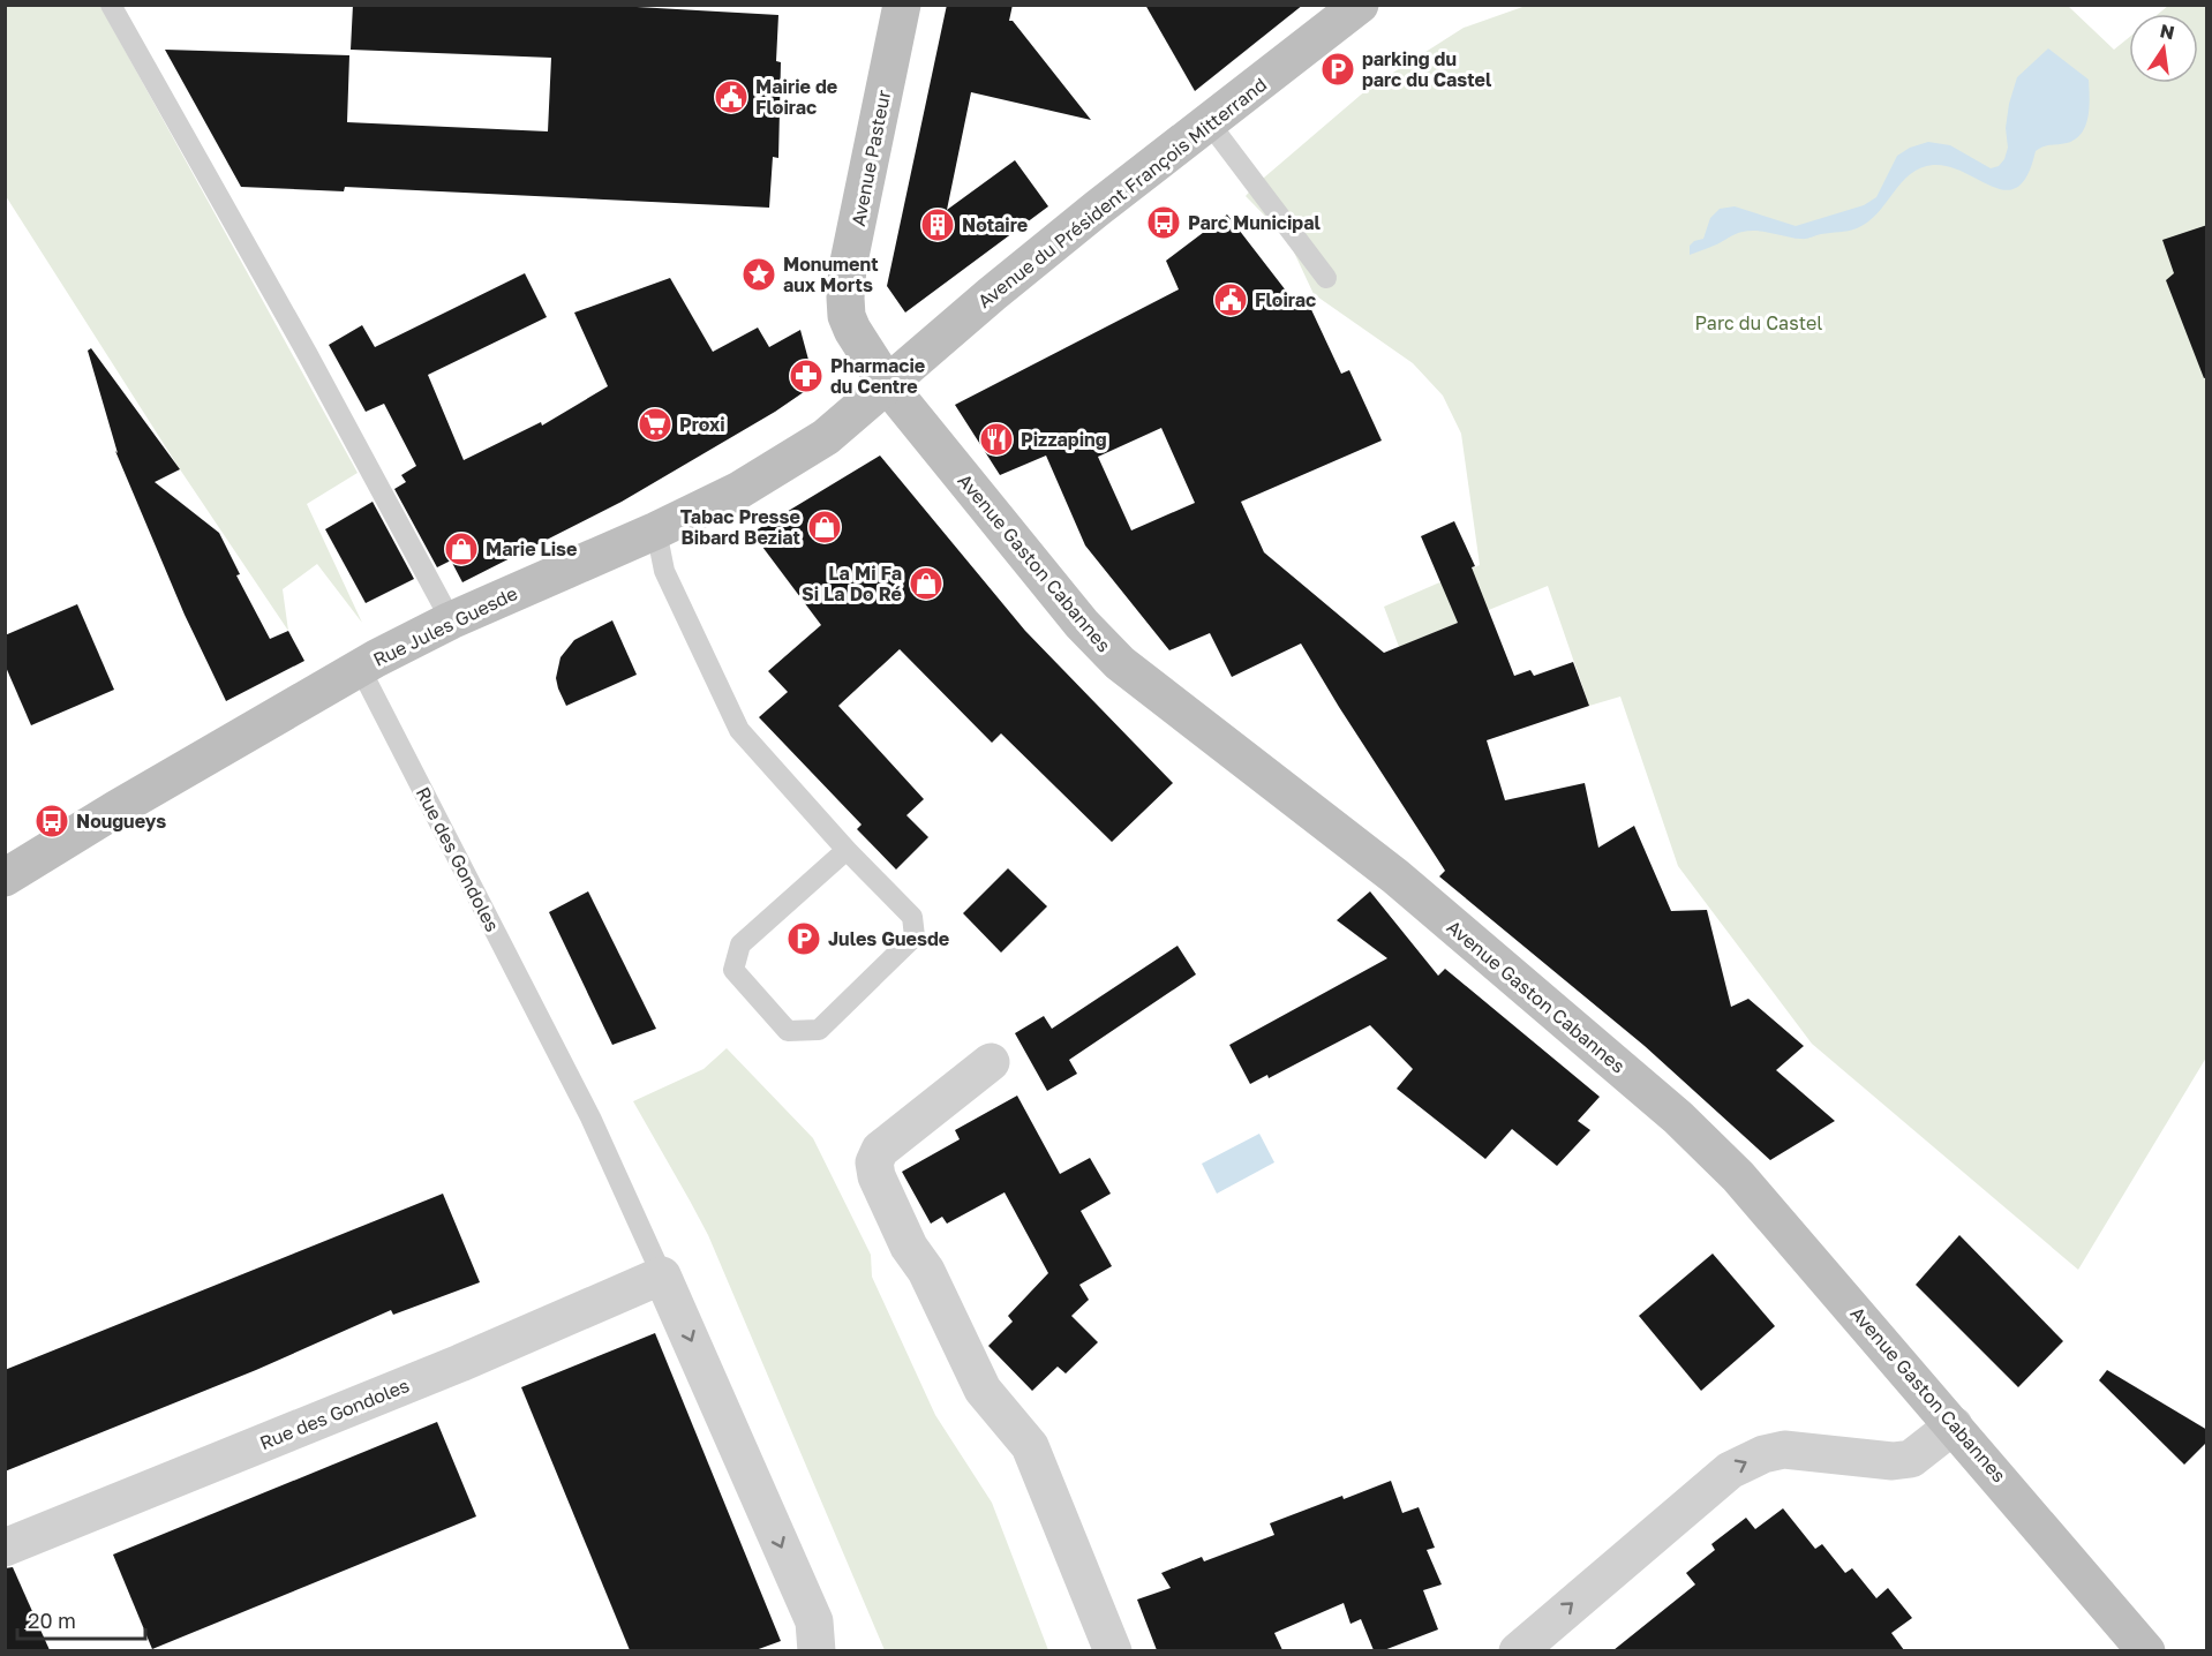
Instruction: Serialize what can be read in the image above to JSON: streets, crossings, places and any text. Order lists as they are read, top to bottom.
{
  "streets": {
    "main road": [
      "Avenue Pasteur",
      "Avenue du Président François Mitterrand",
      "Avenue Gaston Cabannes",
      "Rue Jules Guesde"
    ],
    "street": ["Rue des Gondoles"]
  },
  "crossings": [
    ["Avenue Pasteur", "Avenue du Président François Mitterrand"],
    ["Avenue Pasteur", "Avenue Gaston Cabannes"],
    ["Avenue Pasteur", "Rue Jules Guesde"],
    ["Avenue du Président François Mitterrand", "Avenue Gaston Cabannes"],
    ["Avenue du Président François Mitterrand", "Rue Jules Guesde"],
    ["Avenue Gaston Cabannes", "Rue Jules Guesde"],
    ["Rue Jules Guesde", "Rue des Gondoles"]
  ],
  "parks": ["Parc du Castel"],
  "places": {
    "parking": ["parking du parc du Castel", "Jules Guesde"],
    "public building": ["Mairie de Floirac", "Floirac"],
    "bus stop": ["Parc Municipal", "Nougueys"],
    "building": ["Notaire"],
    "place": ["Monument aux Morts"],
    "pharmacy": ["Pharmacie du Centre"],
    "supermarket": ["Proxi"],
    "restaurant": ["Pizzaping"],
    "shop": ["Tabac Presse Bibard Beziat", "Marie Lise", "La Mi Fa Si La Do Ré"]
  },
  "scale_bar": "20 m",
  "north": "top"
}
